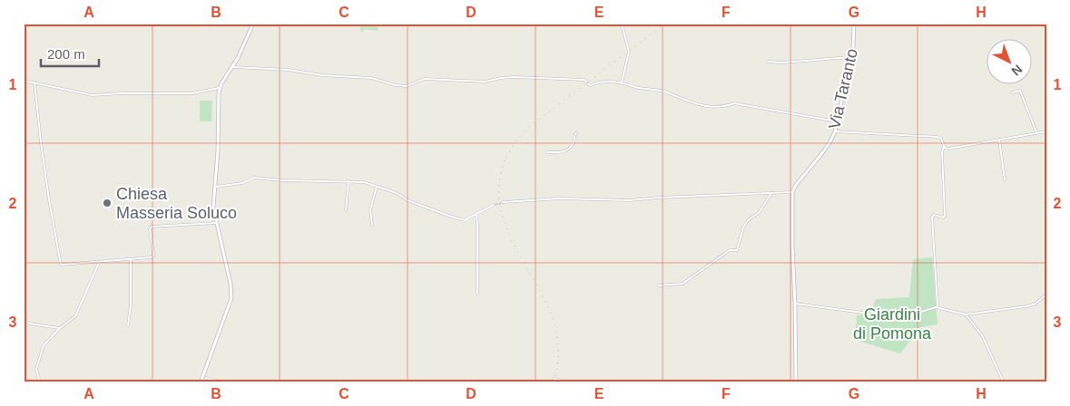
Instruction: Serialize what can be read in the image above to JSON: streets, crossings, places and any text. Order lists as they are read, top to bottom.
{
  "streets": {
    "main road": ["Via Taranto"]
  },
  "parks": ["Giardini di Pomona"],
  "places": ["Chiesa Masseria Soluco"],
  "scale_bar": "200 m",
  "north": "bottom right",
  "grid": {
    "columns": [
      "A",
      "B",
      "C",
      "D",
      "E",
      "F",
      "G",
      "H"
    ],
    "rows": ["1", "2", "3"]
  }
}
